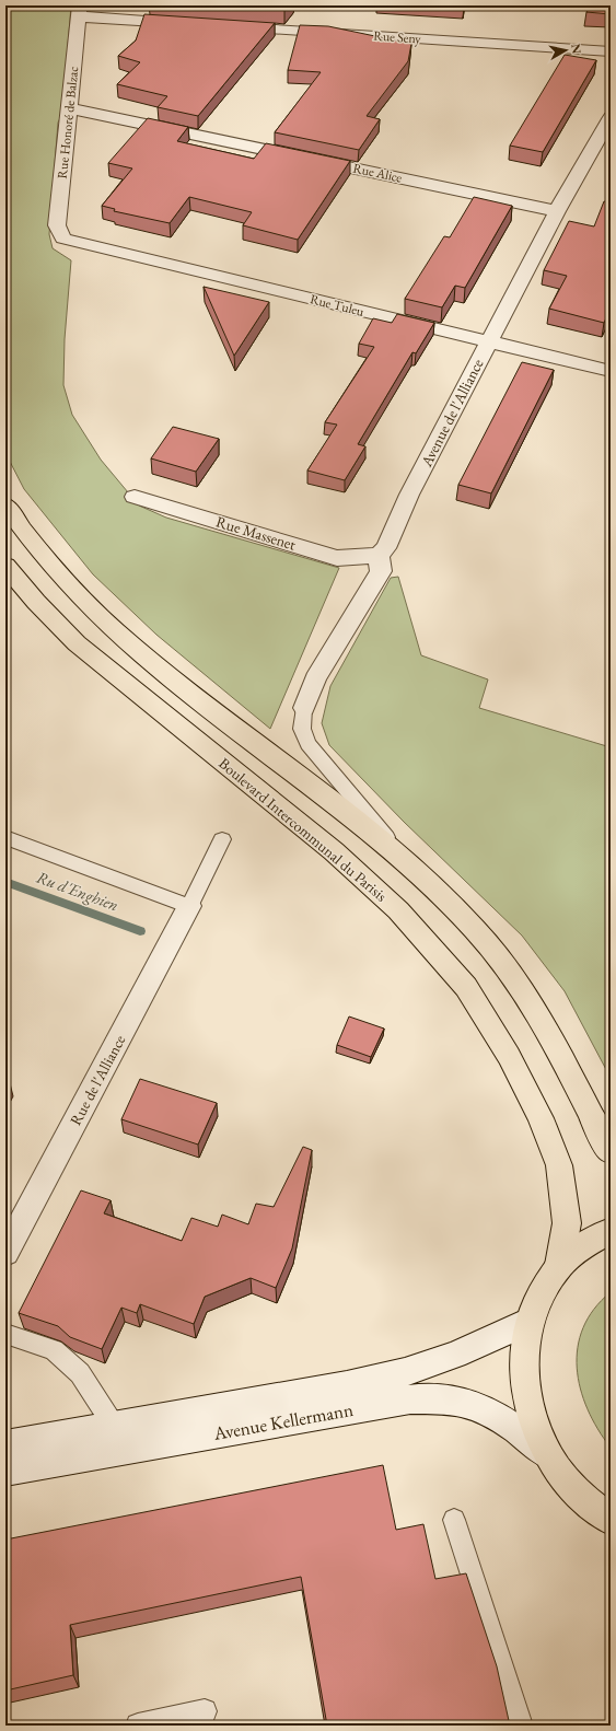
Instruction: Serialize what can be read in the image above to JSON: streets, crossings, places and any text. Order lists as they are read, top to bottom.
{
  "streets": {
    "main road": ["Boulevard Intercommunal du Parisis"],
    "street": [
      "Rue Seny",
      "Rue Honoré de Balzac",
      "Rue Alice",
      "Rue Tuleu",
      "Avenue de l'Alliance",
      "Rue Massenet",
      "Rue de l'Alliance",
      "Avenue Kellermann"
    ]
  },
  "crossings": [
    ["Rue Honoré de Balzac", "Rue Alice"],
    ["Rue Honoré de Balzac", "Rue Tuleu"],
    ["Rue Alice", "Avenue de l'Alliance"],
    ["Rue Tuleu", "Avenue de l'Alliance"],
    ["Avenue de l'Alliance", "Rue Massenet"]
  ],
  "water": ["Ru d'Enghien"],
  "north": "right"
}
